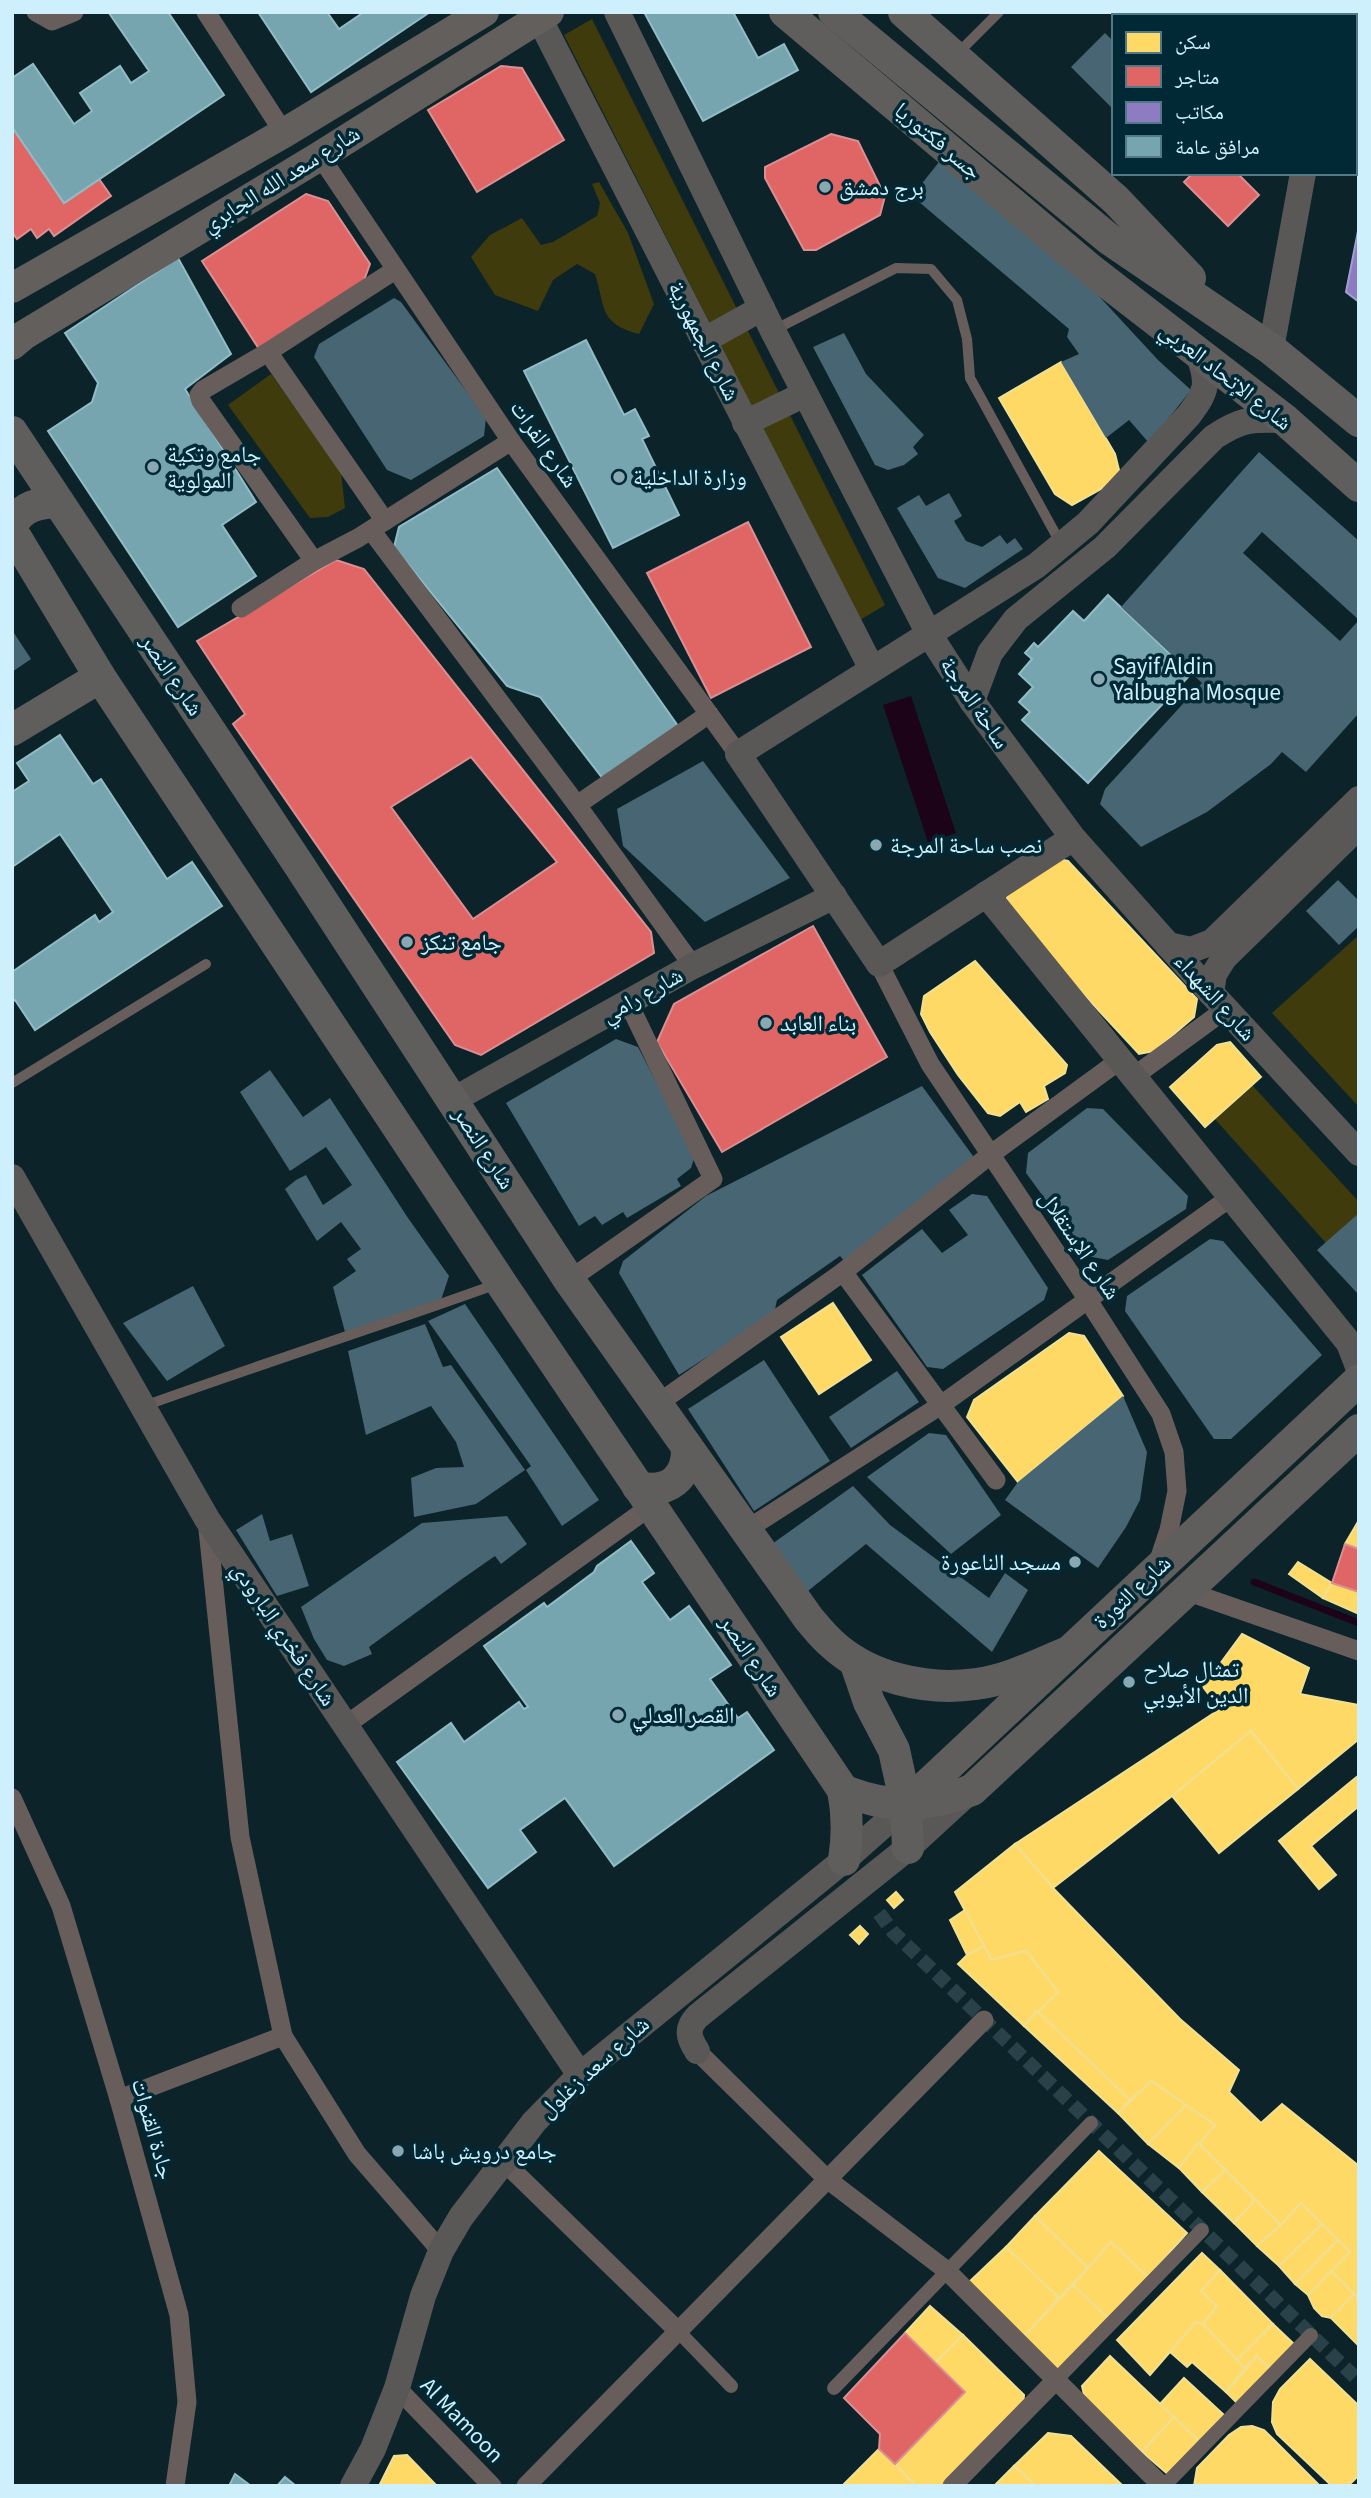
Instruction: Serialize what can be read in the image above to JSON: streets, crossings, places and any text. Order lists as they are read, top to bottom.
{
  "streets": {
    "highway": [
      "جسر فكتوريا",
      "شارع الإتحاد العربي",
      "شارع النصر",
      "شارع الثورة"
    ],
    "main road": [
      "شارع سعد الله الجابري",
      "شارع الجمهورية",
      "ساحة المرجة",
      "شارع رامي",
      "شارع الشهداء",
      "شارع فخري البارودي",
      "شارع سعد زغلول"
    ],
    "street": [
      "شارع الفرات",
      "شارع الإستقلال",
      "جادة القنوات",
      "Al Mamoon"
    ]
  },
  "crossings": [
    ["جسر فكتوريا", "شارع الإتحاد العربي"],
    ["شارع سعد الله الجابري", "شارع الجمهورية"],
    ["شارع سعد الله الجابري", "شارع الفرات"],
    ["شارع الجمهورية", "ساحة المرجة"],
    ["شارع الفرات", "ساحة المرجة"],
    ["شارع النصر", "شارع رامي"],
    ["شارع النصر", "شارع الثورة"],
    ["ساحة المرجة", "شارع الشهداء"],
    ["شارع الإستقلال", "شارع الثورة"],
    ["شارع الثورة", "شارع سعد زغلول"],
    ["شارع فخري البارودي", "شارع سعد زغلول"],
    ["شارع سعد زغلول", "Al Mamoon"]
  ],
  "places": [
    "برج دمشق",
    "جامع وتكية المولوية",
    "وزارة الداخلية",
    "Sayif Aldin Yalbugha Mosque",
    "نصب ساحة المرجة",
    "جامع تنكز",
    "بناء العابد",
    "مسجد الناعورة",
    "تمثال صلاح الدين الأيوبي",
    "القصر العدلي",
    "جامع درويش باشا"
  ],
  "legend": [
    "سكن",
    "متاجر",
    "مكاتب",
    "مرافق عامة"
  ]
}
